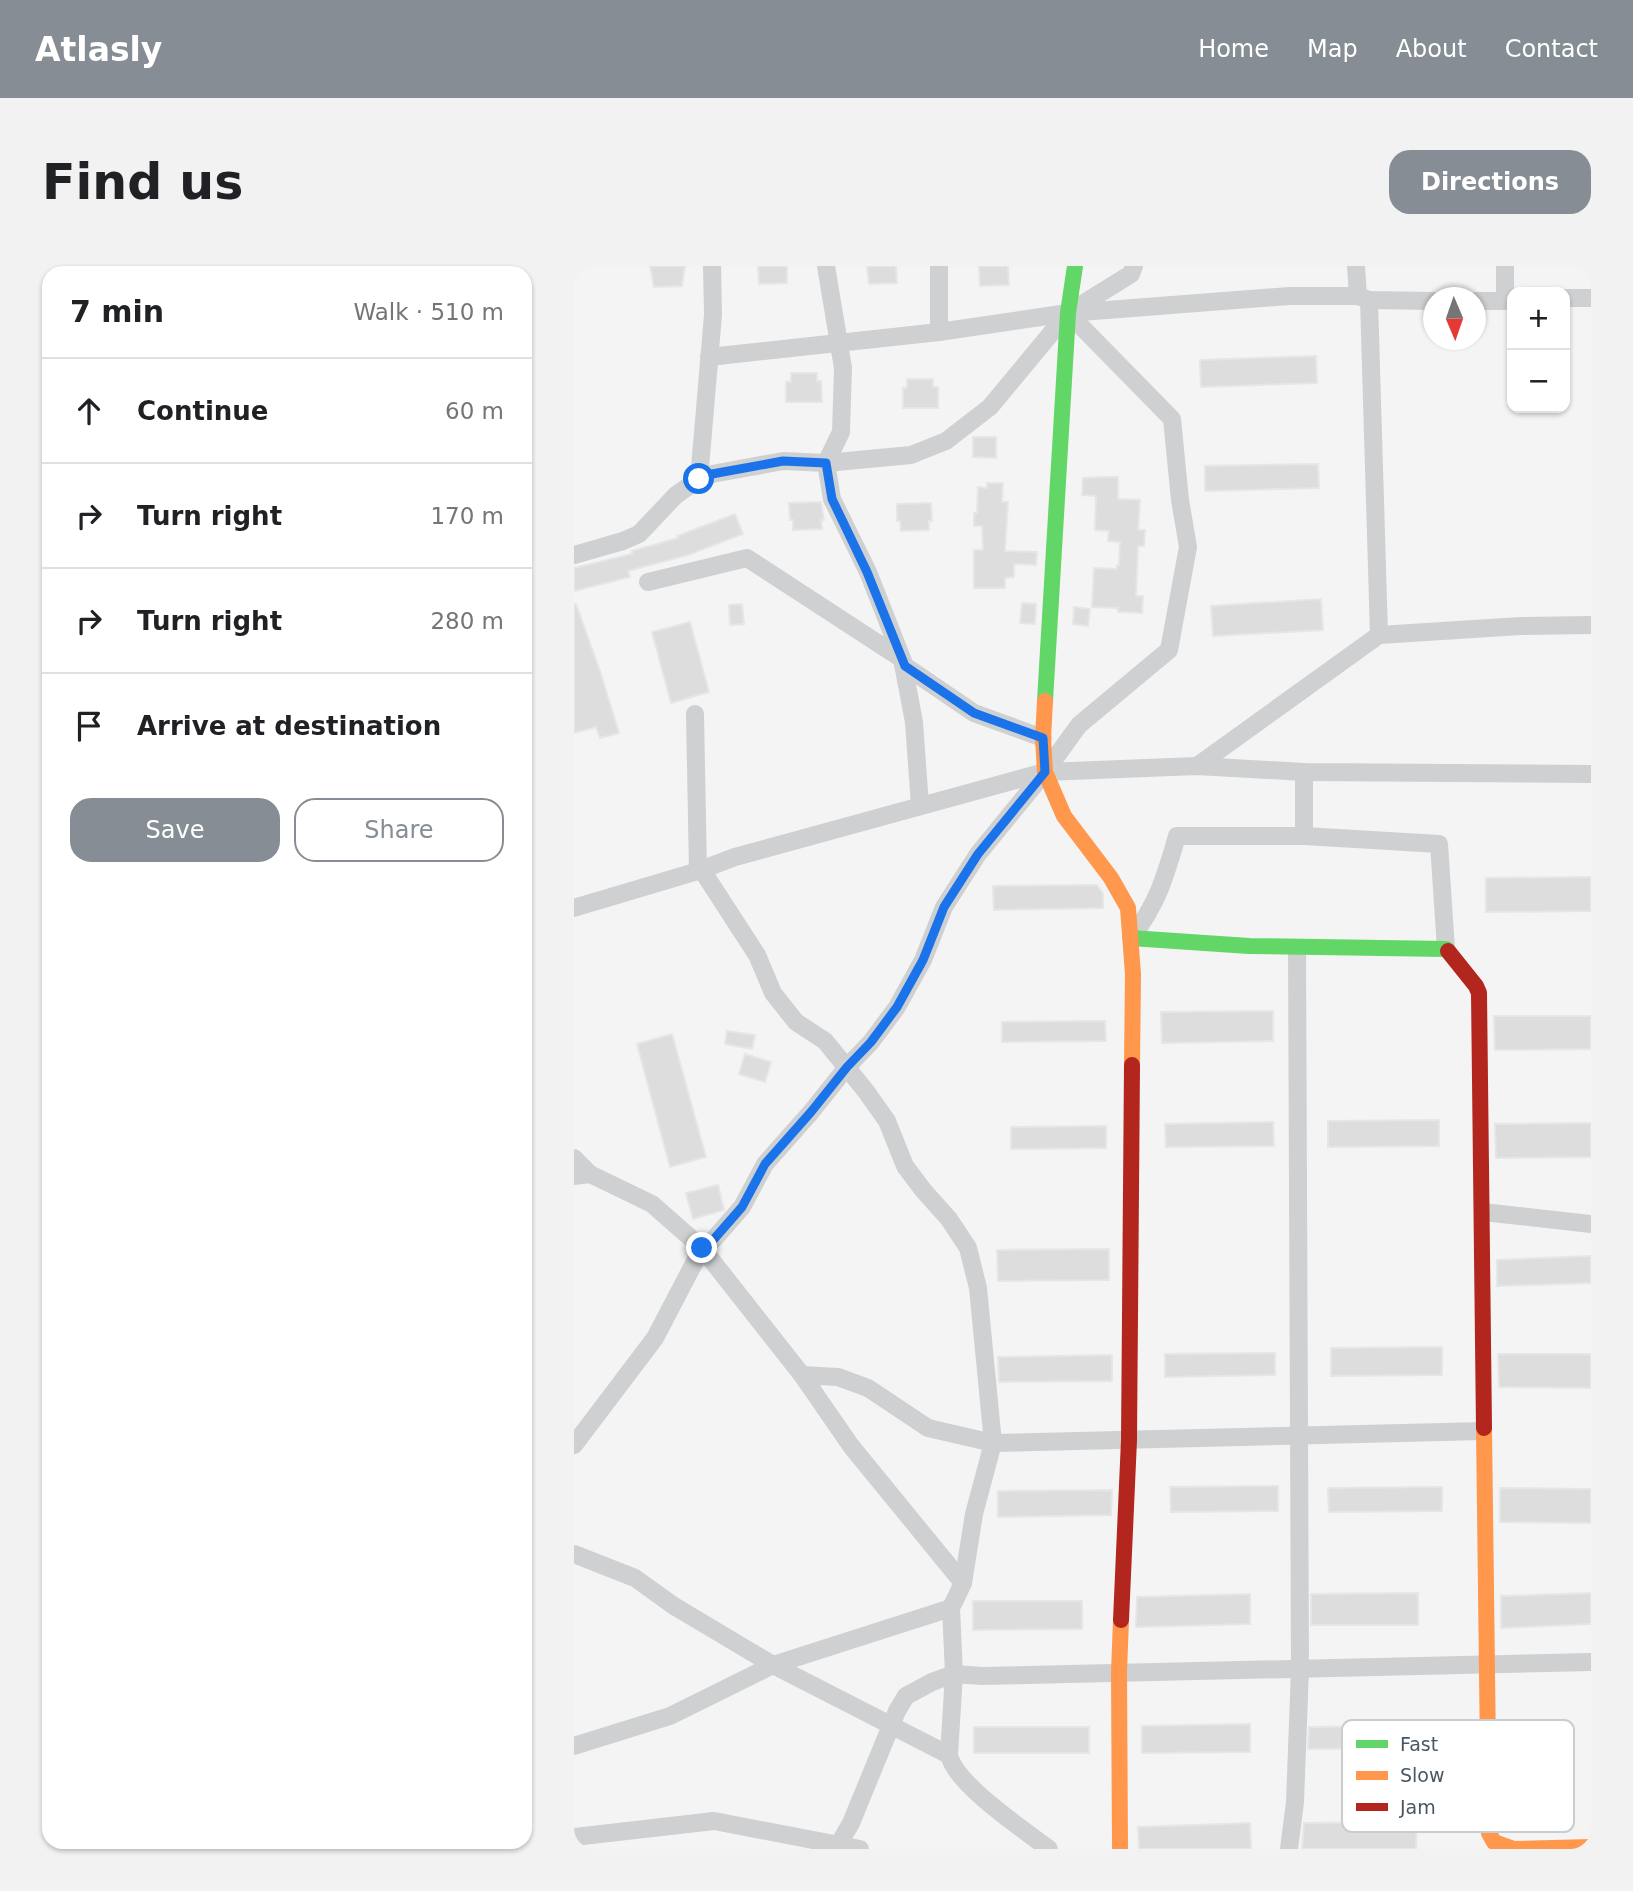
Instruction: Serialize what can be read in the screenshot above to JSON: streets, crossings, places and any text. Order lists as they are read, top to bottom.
{
  "legend": ["Fast", "Slow", "Jam"],
  "north": "bottom",
  "page": {
    "header": "Atlasly",
    "nav": [
      "Home",
      "Map",
      "About",
      "Contact"
    ],
    "buttons": [
      "Directions",
      ["Save", "Share"]
    ],
    "title": "Find us",
    "heading": ["7 min", "Walk · 510 m"],
    "map_buttons": ["+", "−"],
    "list": [
      ["Continue", "60 m"],
      ["Turn right", "170 m"],
      ["Turn right", "280 m"],
      "Arrive at destination"
    ]
  }
}
